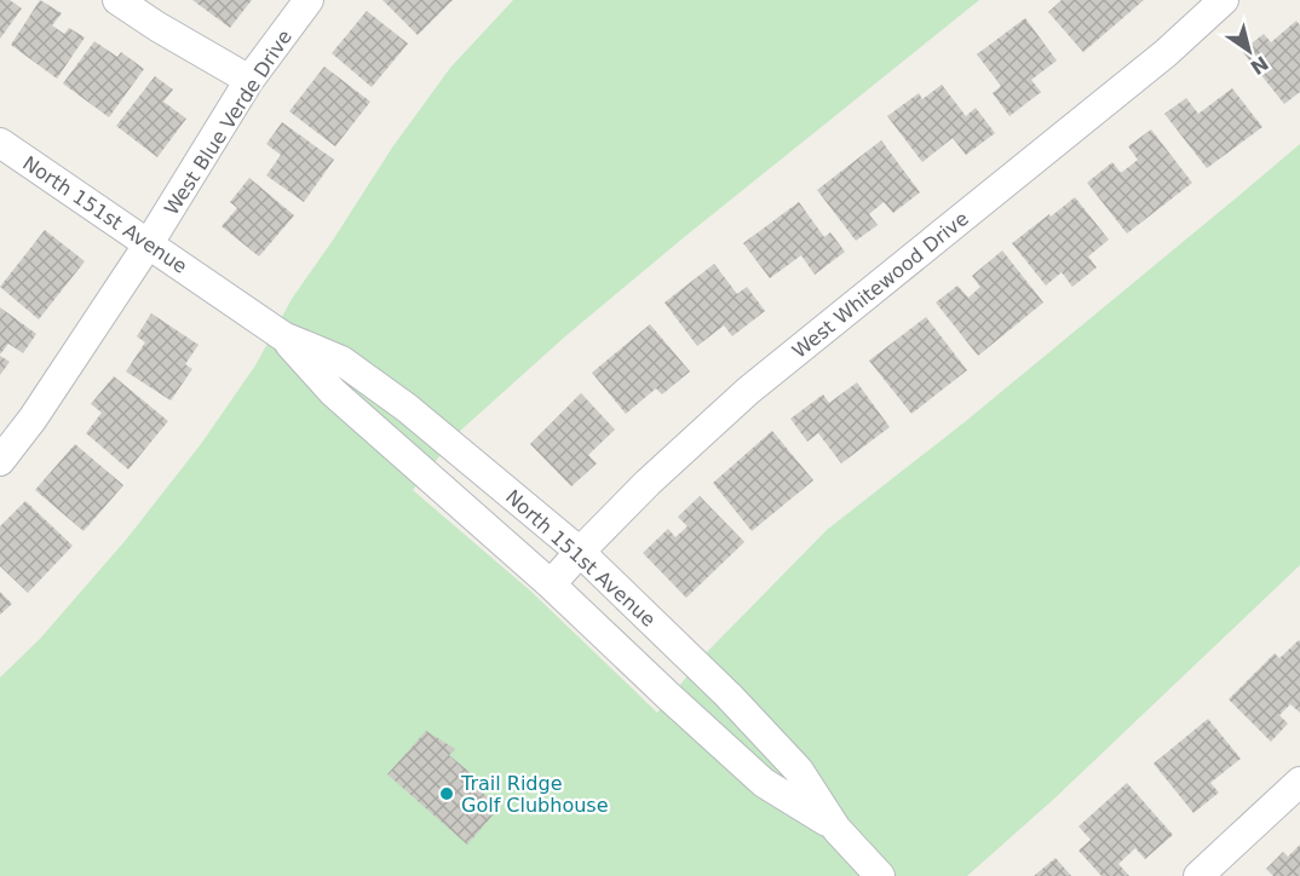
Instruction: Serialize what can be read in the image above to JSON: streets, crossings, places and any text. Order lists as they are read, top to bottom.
{
  "streets": {
    "street": ["West Blue Verde Drive", "North 151st Avenue", "West Whitewood Drive"]
  },
  "crossings": [
    ["West Blue Verde Drive", "North 151st Avenue"],
    ["North 151st Avenue", "West Whitewood Drive"]
  ],
  "places": ["Trail Ridge Golf Clubhouse"],
  "north": "bottom right"
}
